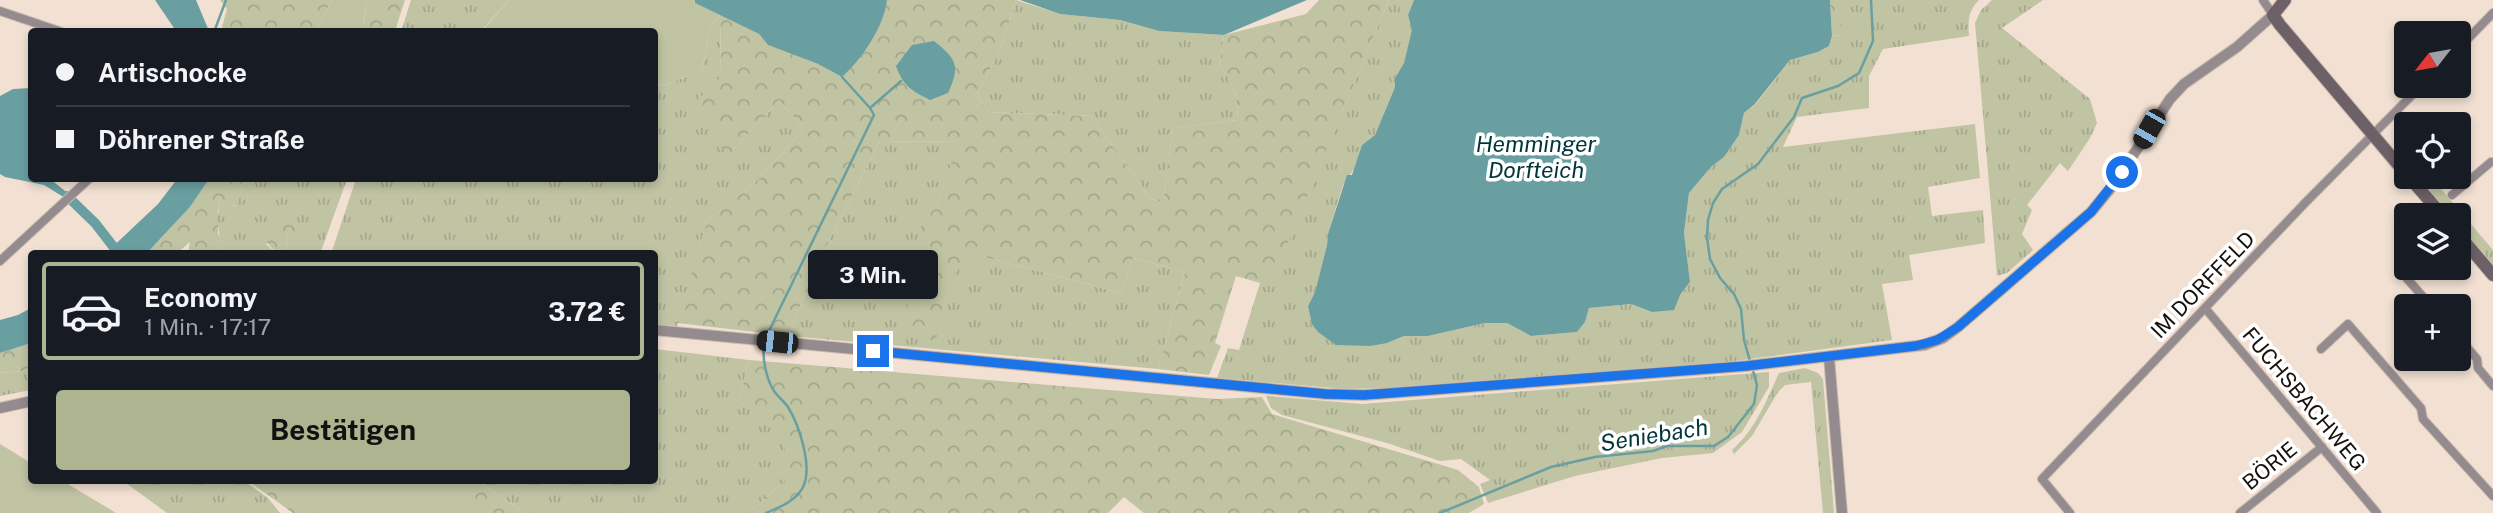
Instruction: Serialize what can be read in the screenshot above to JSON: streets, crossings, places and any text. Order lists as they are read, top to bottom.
{
  "streets": {
    "street": ["IM DORFFELD", "FUCHSBACHWEG", "BÖRIE"]
  },
  "crossings": [
    ["IM DORFFELD", "FUCHSBACHWEG"],
    ["FUCHSBACHWEG", "BÖRIE"]
  ],
  "water": ["Hemminger Dorfteich", "Seniebach"],
  "north": "bottom left",
  "page": {
    "map_buttons": "+",
    "banner": ["Artischocke", "Döhrener Straße"],
    "bubble": "3 Min.",
    "list": [
      {
        "name": "Economy",
        "note": "1 Min. · 17:17",
        "value": "3.72 €"
      }
    ],
    "buttons": "Bestätigen"
  }
}
